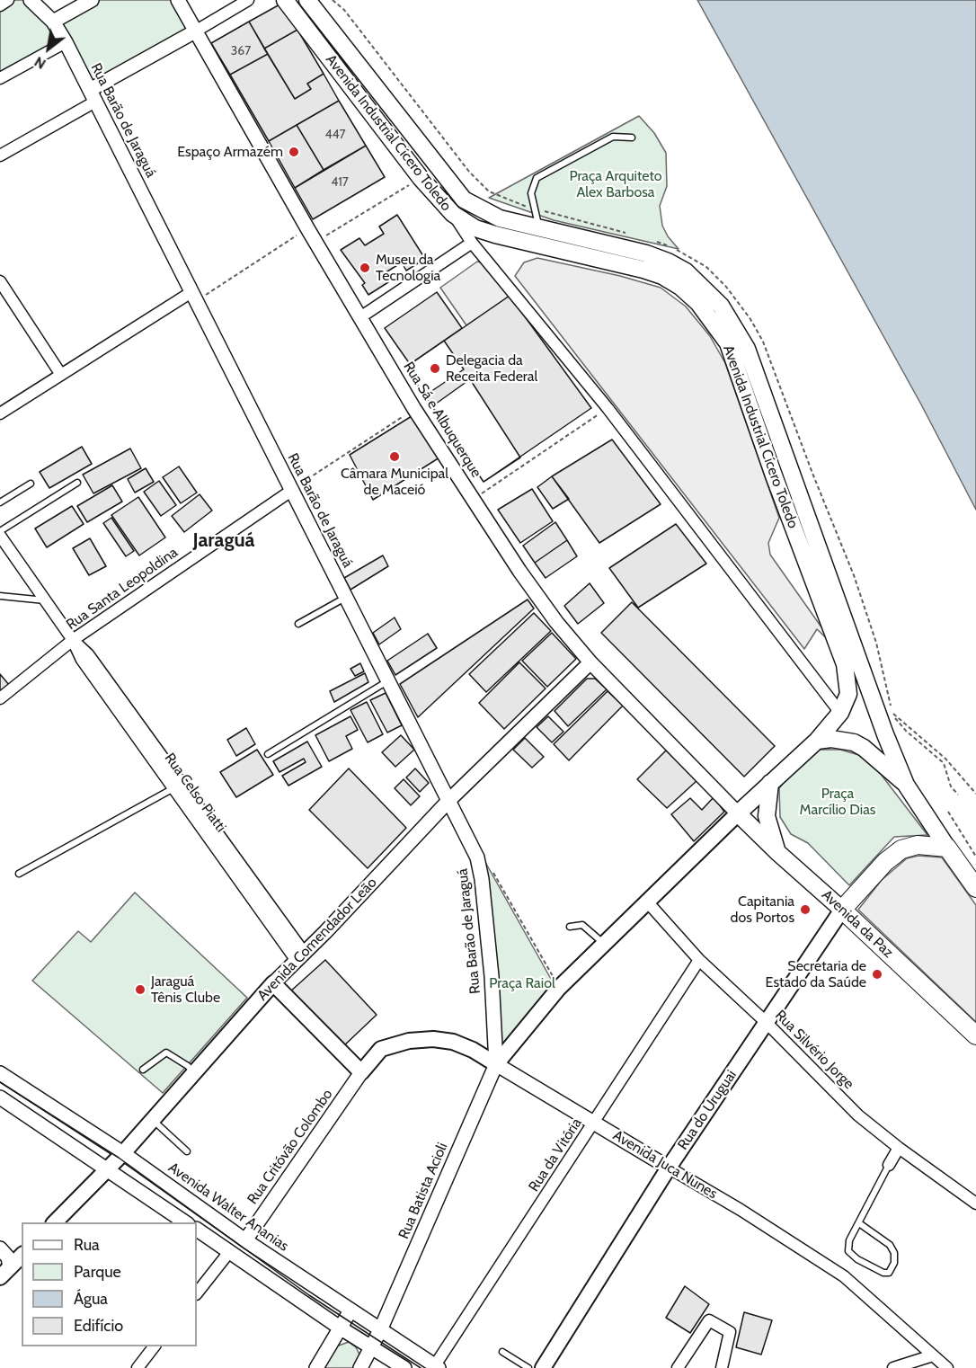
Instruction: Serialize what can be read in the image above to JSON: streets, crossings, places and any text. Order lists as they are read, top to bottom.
{
  "streets": {
    "highway": ["Avenida da Paz"],
    "main road": [
      "Avenida Industrial Cícero Toledo",
      "Avenida Comendador Leão",
      "Rua do Uruguai",
      "Avenida Juca Nunes"
    ],
    "street": [
      "Rua Barão de Jaraguá",
      "Rua Sá e Albuquerque",
      "Rua Santa Leopoldina",
      "Rua Celso Piatti",
      "Rua Silvério Jorge",
      "Rua Critóvão Colombo",
      "Rua da Vitória",
      "Rua Batista Acioli",
      "Avenida Walter Ananias"
    ]
  },
  "crossings": [
    ["Rua Barão de Jaraguá", "Rua Santa Leopoldina"],
    ["Rua Barão de Jaraguá", "Avenida Comendador Leão"],
    ["Rua Barão de Jaraguá", "Avenida Juca Nunes"],
    ["Rua Barão de Jaraguá", "Rua Batista Acioli"],
    ["Avenida Industrial Cícero Toledo", "Rua Sá e Albuquerque"],
    ["Avenida Industrial Cícero Toledo", "Avenida da Paz"],
    ["Rua Sá e Albuquerque", "Avenida da Paz"],
    ["Rua Sá e Albuquerque", "Avenida Comendador Leão"],
    ["Rua Santa Leopoldina", "Rua Celso Piatti"],
    ["Rua Celso Piatti", "Avenida Comendador Leão"],
    ["Avenida da Paz", "Rua do Uruguai"],
    ["Avenida Comendador Leão", "Avenida Walter Ananias"],
    ["Rua Silvério Jorge", "Rua do Uruguai"],
    ["Rua Silvério Jorge", "Rua da Vitória"],
    ["Rua do Uruguai", "Avenida Juca Nunes"],
    ["Rua Critóvão Colombo", "Avenida Juca Nunes"],
    ["Rua Critóvão Colombo", "Avenida Walter Ananias"],
    ["Rua da Vitória", "Avenida Juca Nunes"],
    ["Rua da Vitória", "Avenida Walter Ananias"],
    ["Avenida Juca Nunes", "Rua Batista Acioli"],
    ["Rua Batista Acioli", "Avenida Walter Ananias"]
  ],
  "districts": ["Jaraguá"],
  "parks": ["Praça Arquiteto Alex Barbosa", "Praça Marcílio Dias", "Praça Raiol"],
  "places": [
    "Espaço Armazém",
    "Museu da Tecnologia",
    "Delegacia da Receita Federal",
    "Câmara Municipal de Maceió",
    "Capitania dos Portos",
    "Secretaria de Estado da Saúde",
    "Jaraguá Tênis Clube"
  ],
  "house_numbers": ["367", "447", "417"],
  "legend": [
    "Rua",
    "Parque",
    "Água",
    "Edifício"
  ],
  "north": "bottom left"
}
